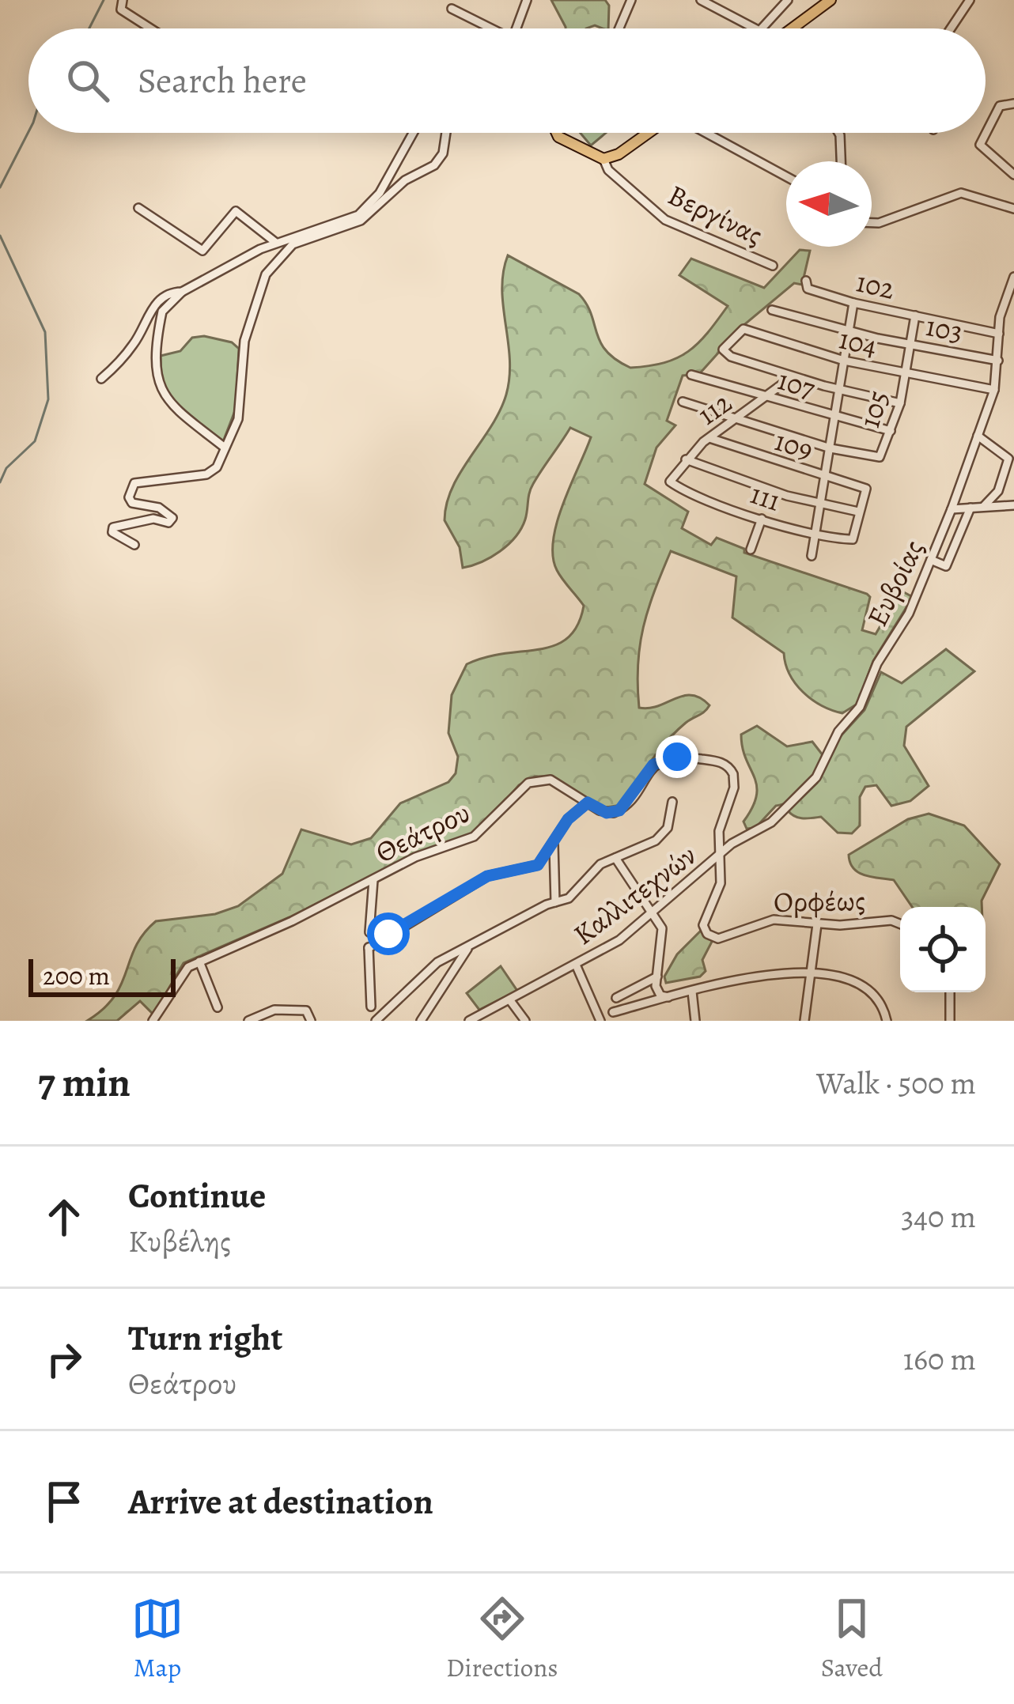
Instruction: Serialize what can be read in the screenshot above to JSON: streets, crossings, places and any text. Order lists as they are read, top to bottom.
{
  "streets": {
    "street": [
      "Βεργίνας",
      "102",
      "103",
      "104",
      "107",
      "112",
      "105",
      "109",
      "111",
      "Ευβοίας",
      "Θεάτρου",
      "Καλλιτεχνών",
      "Ορφέως"
    ]
  },
  "crossings": [
    ["102", "105"],
    ["102", "Ευβοίας"],
    ["103", "105"],
    ["103", "Ευβοίας"],
    ["104", "112"],
    ["104", "105"],
    ["104", "Ευβοίας"],
    ["107", "112"],
    ["107", "105"],
    ["112", "109"],
    ["112", "111"],
    ["109", "111"],
    ["Ευβοίας", "Καλλιτεχνών"],
    ["Ευβοίας", "Ορφέως"],
    ["Καλλιτεχνών", "Ορφέως"]
  ],
  "scale_bar": "200 m",
  "north": "left",
  "page": {
    "search": "Search here",
    "scale": "200 m",
    "heading": ["7 min", "Walk · 500 m"],
    "list": [
      ["Continue", "Κυβέλης", "340 m"],
      ["Turn right", "Θεάτρου", "160 m"],
      "Arrive at destination"
    ],
    "nav": ["Map", "Directions", "Saved"]
  }
}
